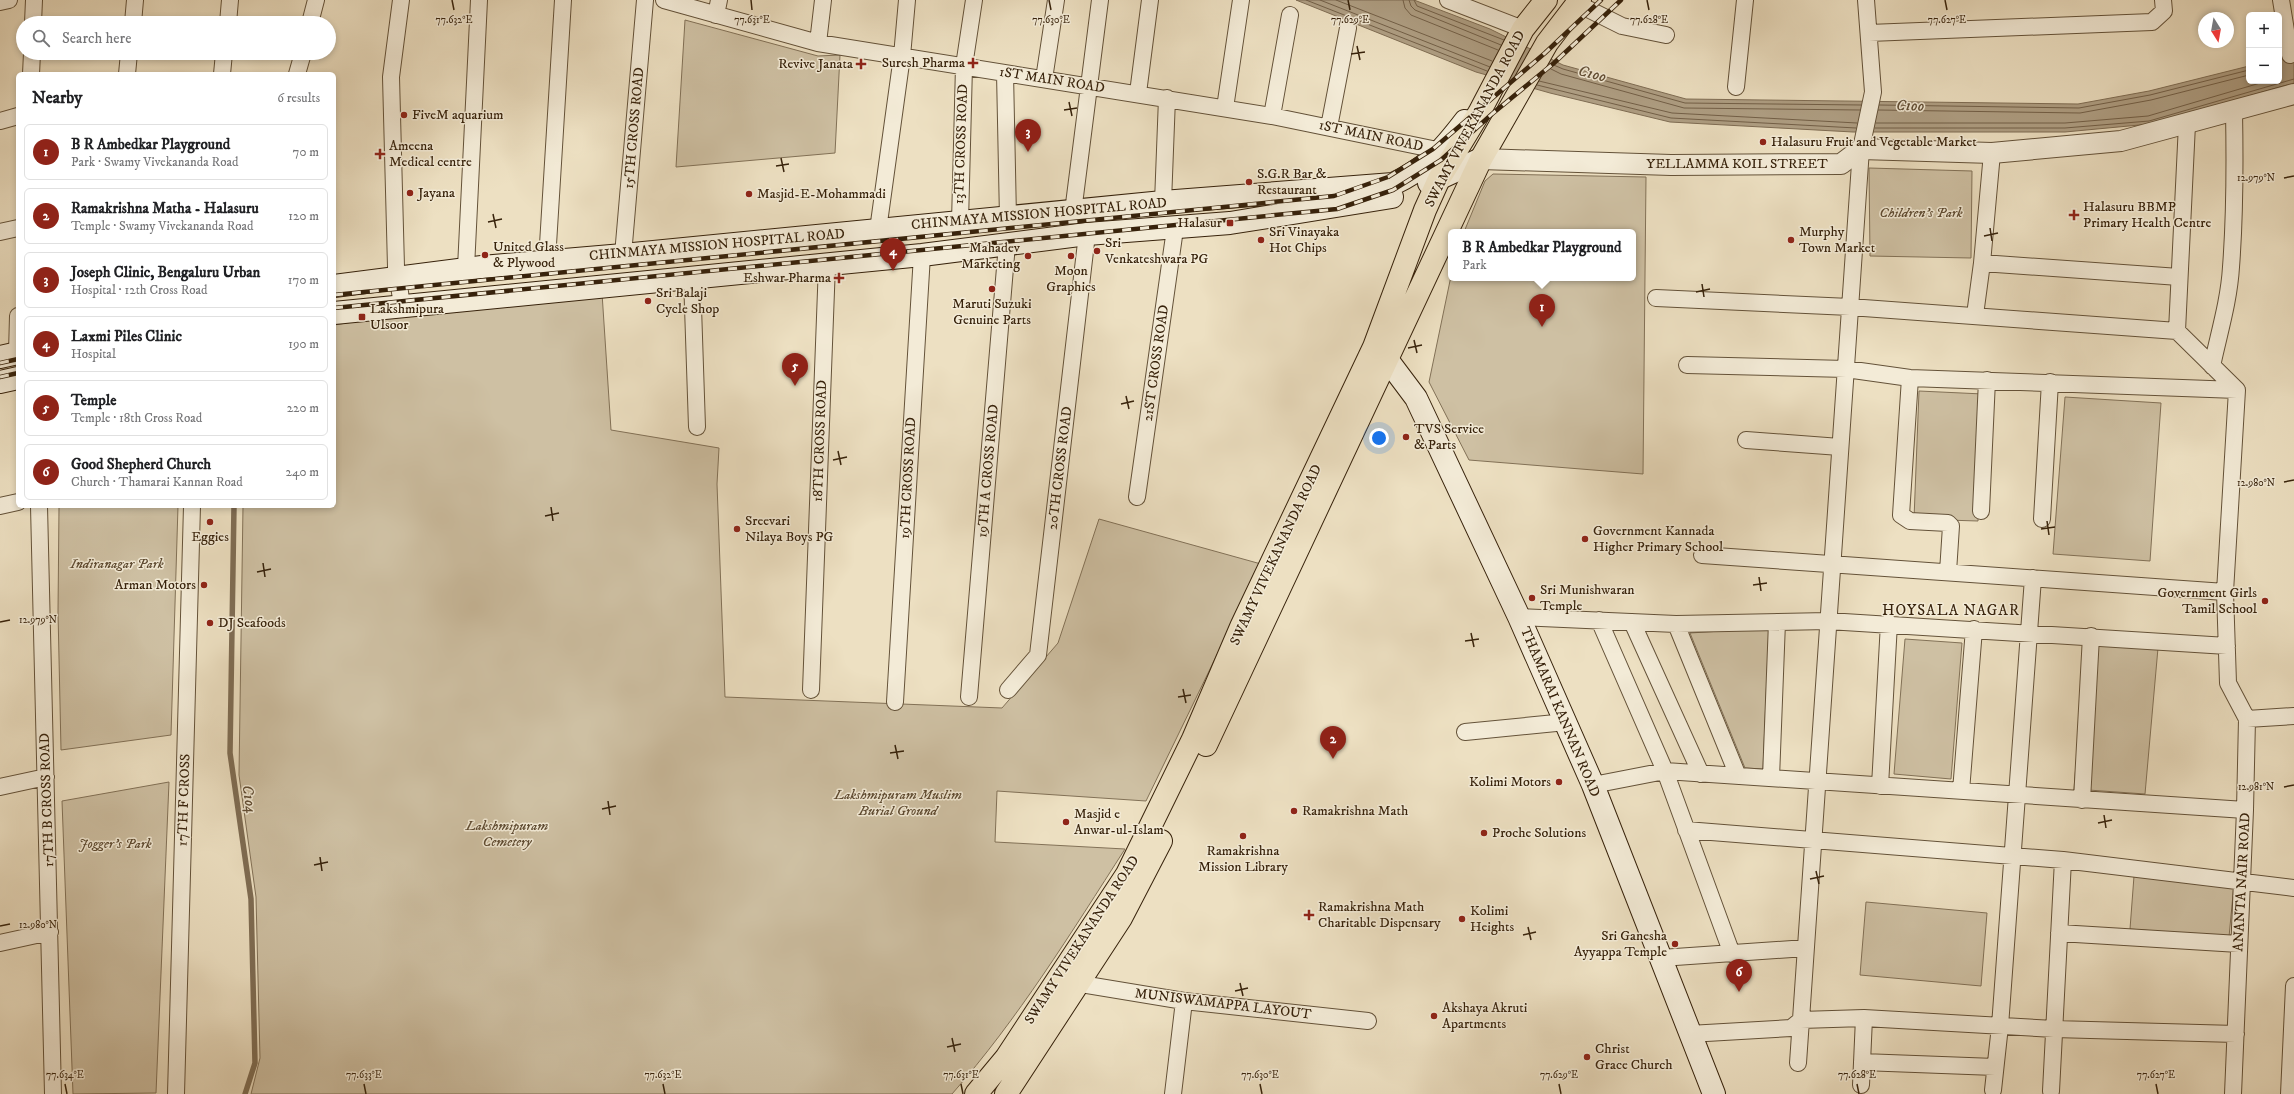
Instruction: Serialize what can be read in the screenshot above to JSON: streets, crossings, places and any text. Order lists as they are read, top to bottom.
{
  "streets": {
    "main road": ["SWAMY VIVEKANANDA ROAD", "CHINMAYA MISSION HOSPITAL ROAD", "THAMARAI KANNAN ROAD"],
    "street": [
      "1ST MAIN ROAD",
      "15TH CROSS ROAD",
      "13TH CROSS ROAD",
      "YELLAMMA KOIL STREET",
      "21ST CROSS ROAD",
      "18TH CROSS ROAD",
      "20TH CROSS ROAD",
      "19TH A CROSS ROAD",
      "19TH CROSS ROAD",
      "17TH B CROSS ROAD",
      "17TH F CROSS",
      "ANANTA NAIR ROAD",
      "MUNISWAMAPPA LAYOUT"
    ]
  },
  "crossings": [
    ["1ST MAIN ROAD", "13TH CROSS ROAD"],
    ["1ST MAIN ROAD", "CHINMAYA MISSION HOSPITAL ROAD"],
    ["SWAMY VIVEKANANDA ROAD", "YELLAMMA KOIL STREET"],
    ["SWAMY VIVEKANANDA ROAD", "CHINMAYA MISSION HOSPITAL ROAD"],
    ["SWAMY VIVEKANANDA ROAD", "THAMARAI KANNAN ROAD"],
    ["SWAMY VIVEKANANDA ROAD", "MUNISWAMAPPA LAYOUT"],
    ["15TH CROSS ROAD", "CHINMAYA MISSION HOSPITAL ROAD"],
    ["13TH CROSS ROAD", "CHINMAYA MISSION HOSPITAL ROAD"],
    ["YELLAMMA KOIL STREET", "CHINMAYA MISSION HOSPITAL ROAD"],
    ["CHINMAYA MISSION HOSPITAL ROAD", "21ST CROSS ROAD"],
    ["CHINMAYA MISSION HOSPITAL ROAD", "18TH CROSS ROAD"],
    ["CHINMAYA MISSION HOSPITAL ROAD", "20TH CROSS ROAD"],
    ["CHINMAYA MISSION HOSPITAL ROAD", "19TH A CROSS ROAD"],
    ["CHINMAYA MISSION HOSPITAL ROAD", "19TH CROSS ROAD"]
  ],
  "districts": ["HOYSALA NAGAR"],
  "water": ["C100", "C104"],
  "parks": [
    "Children's Park",
    "Indiranagar Park",
    "Lakshmipuram Muslim Burial Ground",
    "Lakshmipuram Cemetery",
    "Jogger's Park"
  ],
  "places": {
    "health": [
      "Suresh Pharma",
      "Revive Janata",
      "Ameena Medical centre",
      "Halasuru BBMP Primary Health Centre",
      "Eshwar Pharma",
      "Ramakrishna Math Charitable Dispensary"
    ],
    "other": [
      "FiveM aquarium",
      "Halasuru Fruit and Vegetable Market",
      "S.G.R Bar & Restaurant",
      "Jayana",
      "Masjid-E-Mohammadi",
      "Sri Vinayaka Hot Chips",
      "Murphy Town Market",
      "Sri Venkateshwara PG",
      "United Glass & Plywood",
      "Mahadev Marketing",
      "Moon Graphics",
      "Maruti Suzuki Genuine Parts",
      "Sri Balaji Cycle Shop",
      "TVS Service & Parts",
      "Eggies",
      "Sreevari Nilaya Boys PG",
      "Government Kannada Higher Primary School",
      "Arman Motors",
      "Sri Munishwaran Temple",
      "Government Girls Tamil School",
      "DJ Seafoods",
      "Kolimi Motors",
      "Ramakrishna Math",
      "Masjid e Anwar-ul-Islam",
      "Proche Solutions",
      "Ramakrishna Mission Library",
      "Kolimi Heights",
      "Sri Ganesha Ayyappa Temple",
      "Akshaya Akruti Apartments",
      "Christ Grace Church"
    ],
    "transit": ["Halasur", "Lakshmipura Ulsoor"]
  },
  "north": "bottom",
  "page": {
    "map_buttons": ["+", "−"],
    "search": "Search here",
    "heading": ["Nearby", "6 results"],
    "pins": [
      "3",
      "4",
      "1",
      "5",
      "2",
      "6"
    ],
    "list": [
      {
        "mark": "1",
        "name": "B R Ambedkar Playground",
        "note": "Park · Swamy Vivekananda Road",
        "value": "70 m"
      },
      {
        "mark": "2",
        "name": "Ramakrishna Matha - Halasuru",
        "note": "Temple · Swamy Vivekananda Road",
        "value": "120 m"
      },
      {
        "mark": "3",
        "name": "Joseph Clinic, Bengaluru Urban",
        "note": "Hospital · 12th Cross Road",
        "value": "170 m"
      },
      {
        "mark": "4",
        "name": "Laxmi Piles Clinic",
        "note": "Hospital",
        "value": "190 m"
      },
      {
        "mark": "5",
        "name": "Temple",
        "note": "Temple · 18th Cross Road",
        "value": "220 m"
      },
      {
        "mark": "6",
        "name": "Good Shepherd Church",
        "note": "Church · Thamarai Kannan Road",
        "value": "240 m"
      }
    ],
    "popup": ["B R Ambedkar Playground", "Park"]
  },
  "coordinates": [
    "77.632°E",
    "77.631°E",
    "77.630°E",
    "77.629°E",
    "77.628°E",
    "77.627°E",
    "12.979°N",
    "12.980°N",
    "12.981°N",
    "77.634°E",
    "77.633°E"
  ]
}
